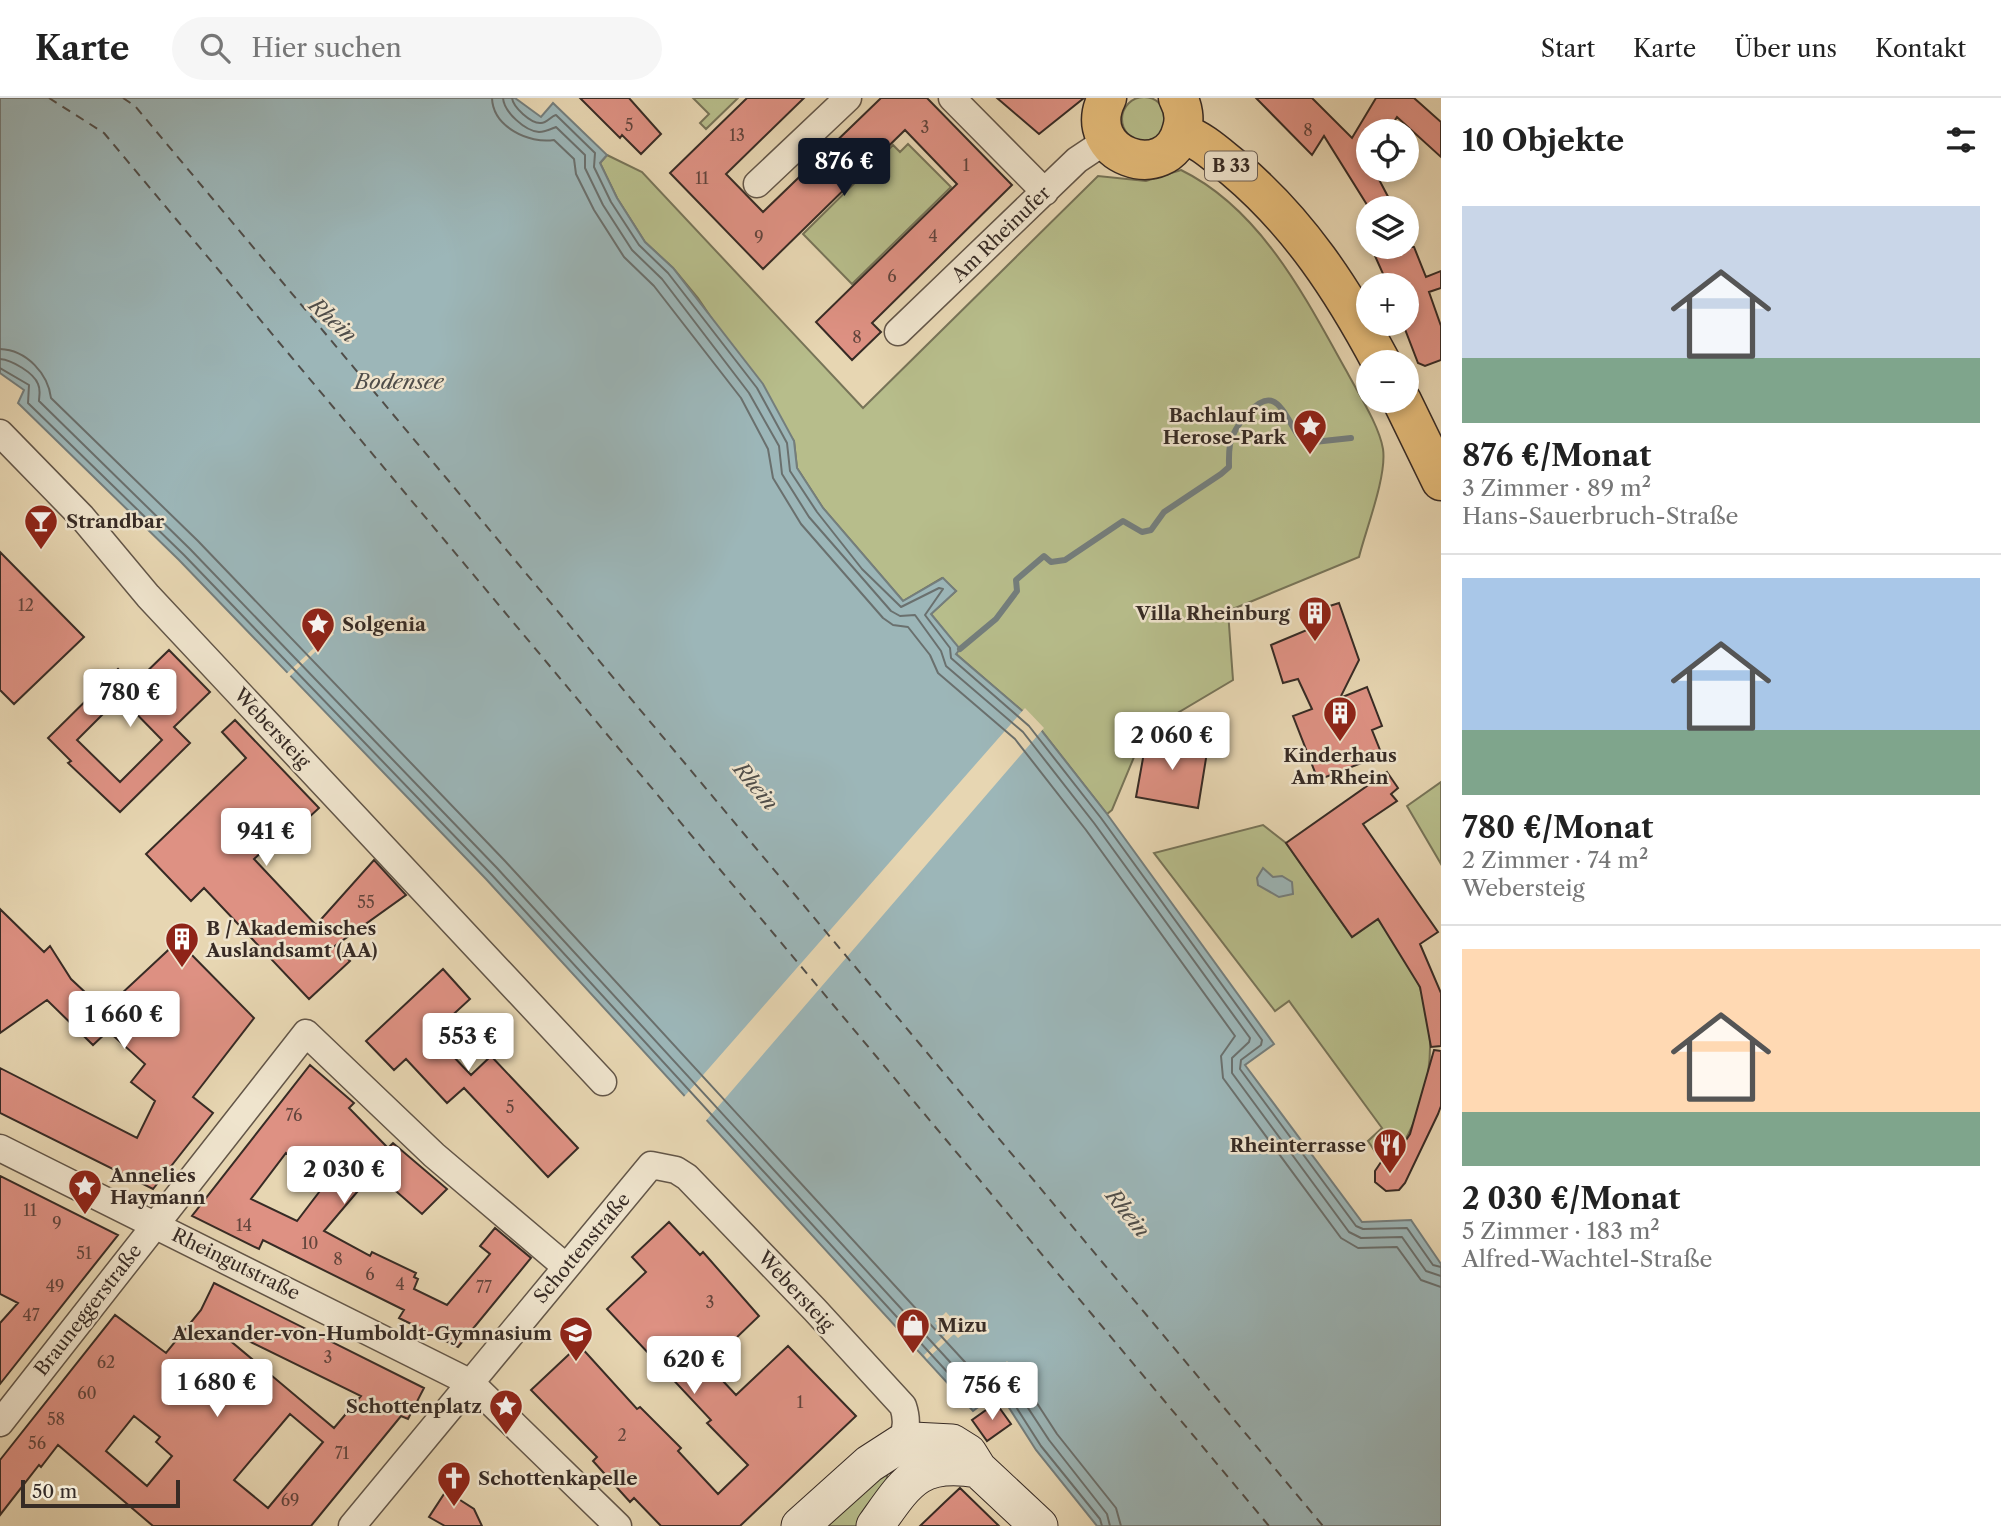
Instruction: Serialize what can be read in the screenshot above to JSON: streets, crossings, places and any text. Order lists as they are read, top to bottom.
{
  "streets": {
    "main road": ["B 33"],
    "street": [
      "Am Rheinufer",
      "Webersteig",
      "Schottenstraße",
      "Rheingutstraße",
      "Brauneggerstraße"
    ]
  },
  "crossings": [
    ["Webersteig", "Schottenstraße"],
    ["Schottenstraße", "Rheingutstraße"],
    ["Schottenstraße", "Brauneggerstraße"],
    ["Rheingutstraße", "Brauneggerstraße"]
  ],
  "water": ["Rhein", "Bodensee"],
  "places": {
    "place": [
      "Bachlauf im Herose-Park",
      "Solgenia",
      "Annelies Haymann",
      "Schottenplatz"
    ],
    "bar": ["Strandbar"],
    "building": ["Villa Rheinburg", "Kinderhaus Am Rhein", "B / Akademisches Auslandsamt (AA)"],
    "restaurant": ["Rheinterrasse"],
    "shop": ["Mizu"],
    "school or university": ["Alexander-von-Humboldt-Gymnasium"],
    "church": ["Schottenkapelle"]
  },
  "house_numbers": [
    "5",
    "3",
    "8",
    "13",
    "1",
    "11",
    "4",
    "9",
    "6",
    "8",
    "12",
    "55",
    "5",
    "76",
    "11",
    "9",
    "14",
    "10",
    "51",
    "8",
    "6",
    "4",
    "49",
    "77",
    "3",
    "47",
    "3",
    "62",
    "60",
    "1",
    "58",
    "2",
    "56",
    "71",
    "69"
  ],
  "scale_bar": "50 m",
  "page": {
    "header": "Karte",
    "search": "Hier suchen",
    "nav": [
      "Start",
      "Karte",
      "Über uns",
      "Kontakt"
    ],
    "heading": "10 Objekte",
    "map_buttons": ["+", "−"],
    "price": [
      "876 €",
      "780 €",
      "2 060 €",
      "941 €",
      "1 660 €",
      "553 €",
      "2 030 €",
      "620 €",
      "1 680 €",
      "756 €"
    ],
    "list": [
      {
        "name": "876 €/Monat",
        "note": "3 Zimmer · 89 m² · Hans-Sauerbruch-Straße"
      },
      {
        "name": "780 €/Monat",
        "note": "2 Zimmer · 74 m² · Webersteig"
      },
      {
        "name": "2 030 €/Monat",
        "note": "5 Zimmer · 183 m² · Alfred-Wachtel-Straße"
      }
    ],
    "scale": "50 m"
  }
}
